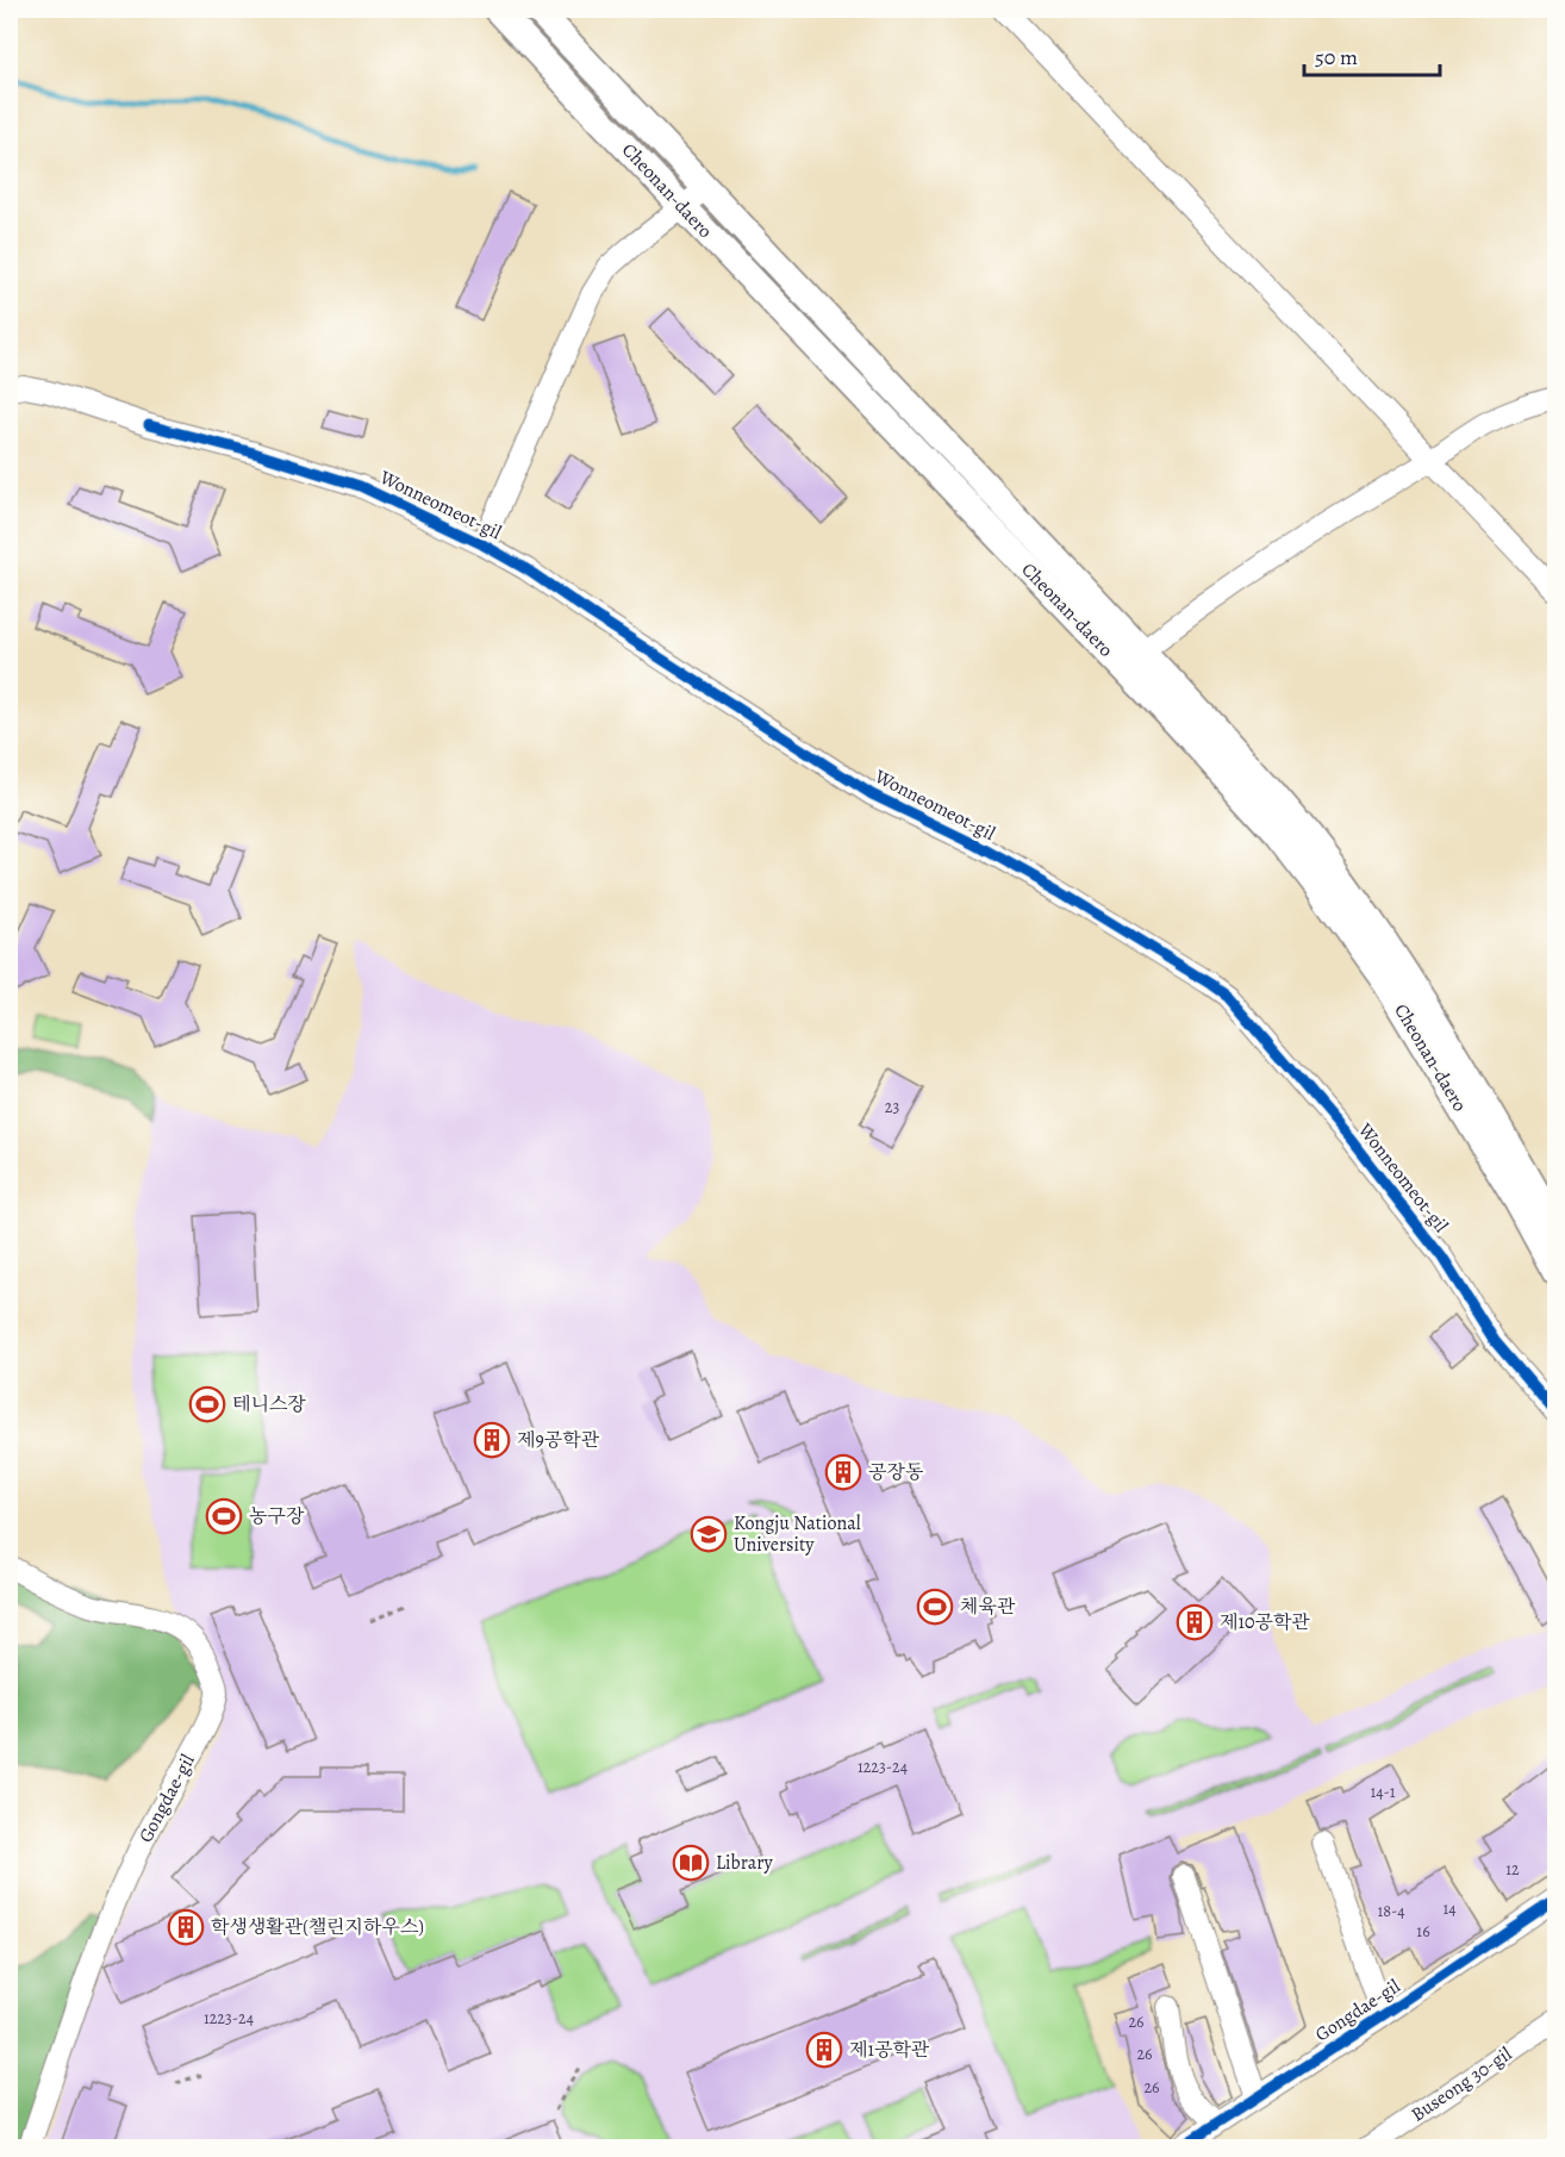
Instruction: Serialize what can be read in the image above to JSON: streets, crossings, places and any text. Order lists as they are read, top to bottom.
{
  "streets": {
    "main road": ["Cheonan-daero"],
    "street": ["Wonneomeot-gil", "Gongdae-gil", "Buseong 30-gil"]
  },
  "places": {
    "sports": ["테니스장", "농구장", "체육관"],
    "building": [
      "제9공학관",
      "공장동",
      "제10공학관",
      "학생생활관(챌린지하우스)",
      "제1공학관"
    ],
    "school or university": ["Kongju National University"],
    "library": ["Library"]
  },
  "house_numbers": [
    "23",
    "1223-24",
    "14-1",
    "12",
    "14",
    "18-4",
    "16",
    "1223-24",
    "26",
    "26",
    "26"
  ],
  "scale_bar": "50 m"
}
